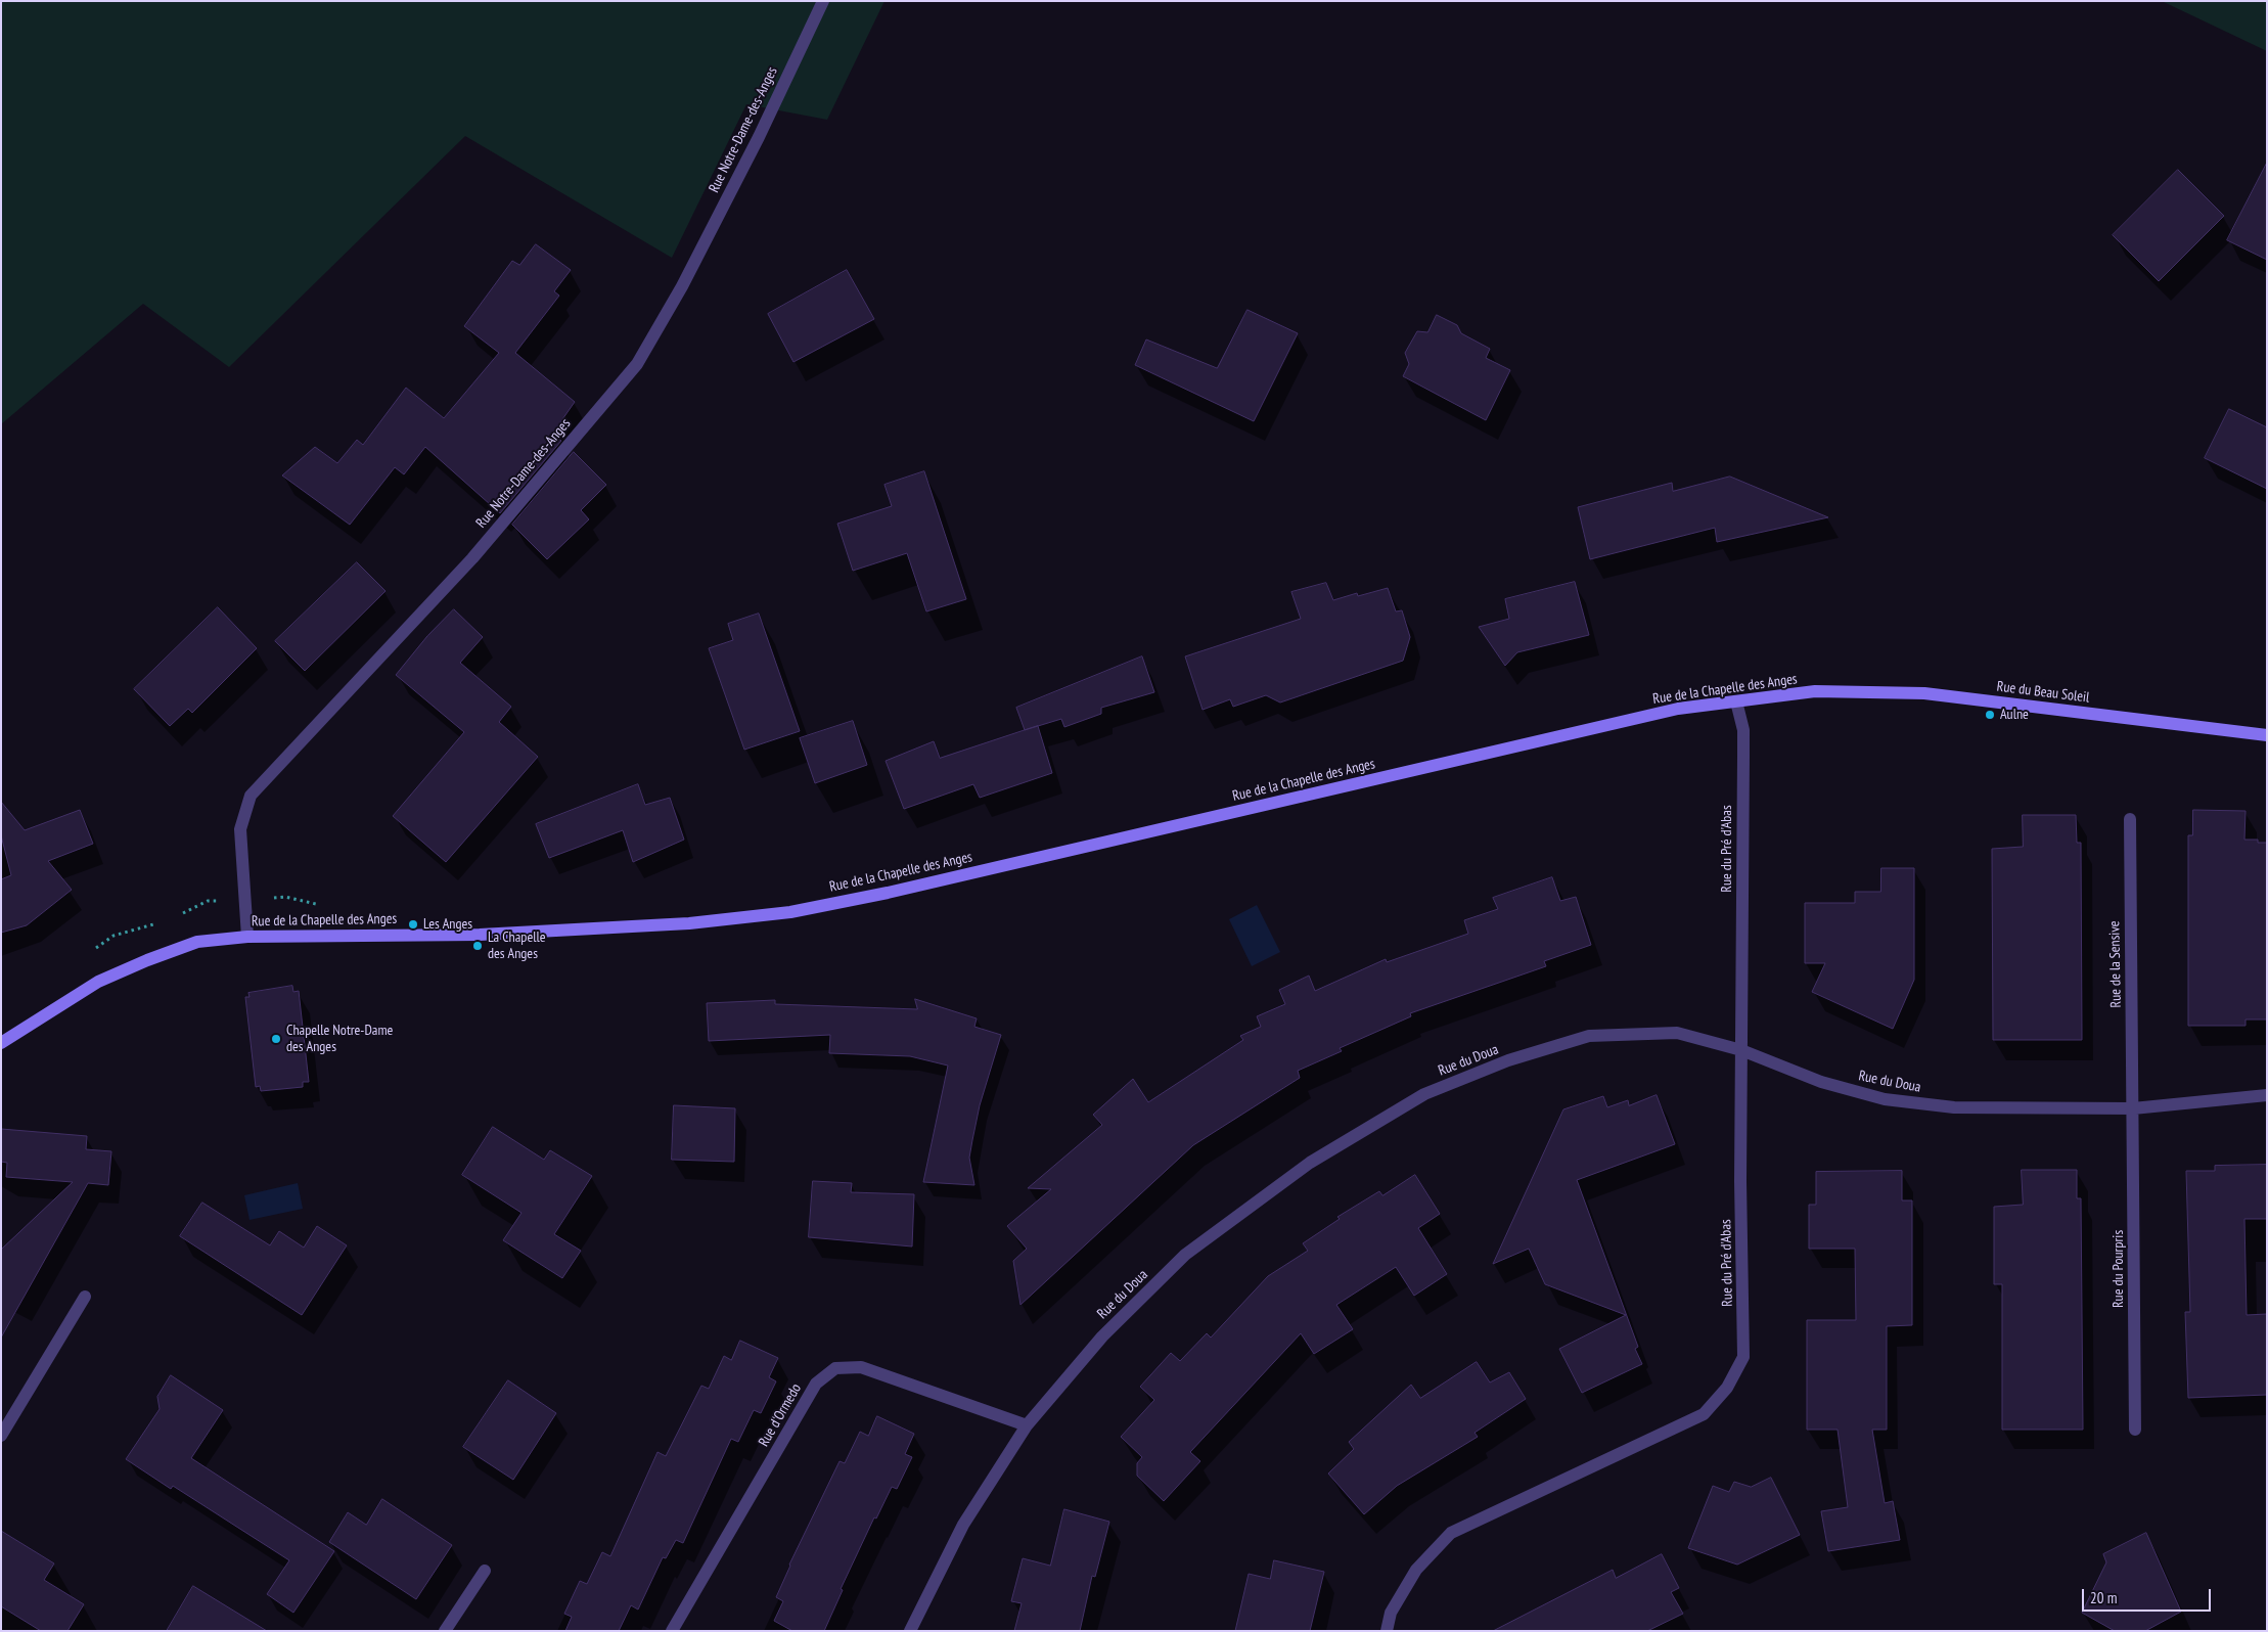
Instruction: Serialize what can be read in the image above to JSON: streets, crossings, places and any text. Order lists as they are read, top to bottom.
{
  "streets": {
    "main road": ["Rue de la Chapelle des Anges", "Rue du Beau Soleil"],
    "street": [
      "Rue Notre-Dame-des-Anges",
      "Rue du Pré d'Abas",
      "Rue de la Sensive",
      "Rue du Doua",
      "Rue du Pourpris",
      "Rue d'Ormedo"
    ]
  },
  "crossings": [
    ["Rue Notre-Dame-des-Anges", "Rue de la Chapelle des Anges"],
    ["Rue de la Chapelle des Anges", "Rue du Beau Soleil"],
    ["Rue de la Chapelle des Anges", "Rue du Pré d'Abas"],
    ["Rue du Pré d'Abas", "Rue du Doua"],
    ["Rue de la Sensive", "Rue du Doua"],
    ["Rue de la Sensive", "Rue du Pourpris"],
    ["Rue du Doua", "Rue du Pourpris"],
    ["Rue du Doua", "Rue d'Ormedo"]
  ],
  "places": [
    "Aulne",
    "Les Anges",
    "La Chapelle des Anges",
    "Chapelle Notre-Dame des Anges"
  ],
  "scale_bar": "20 m"
}
